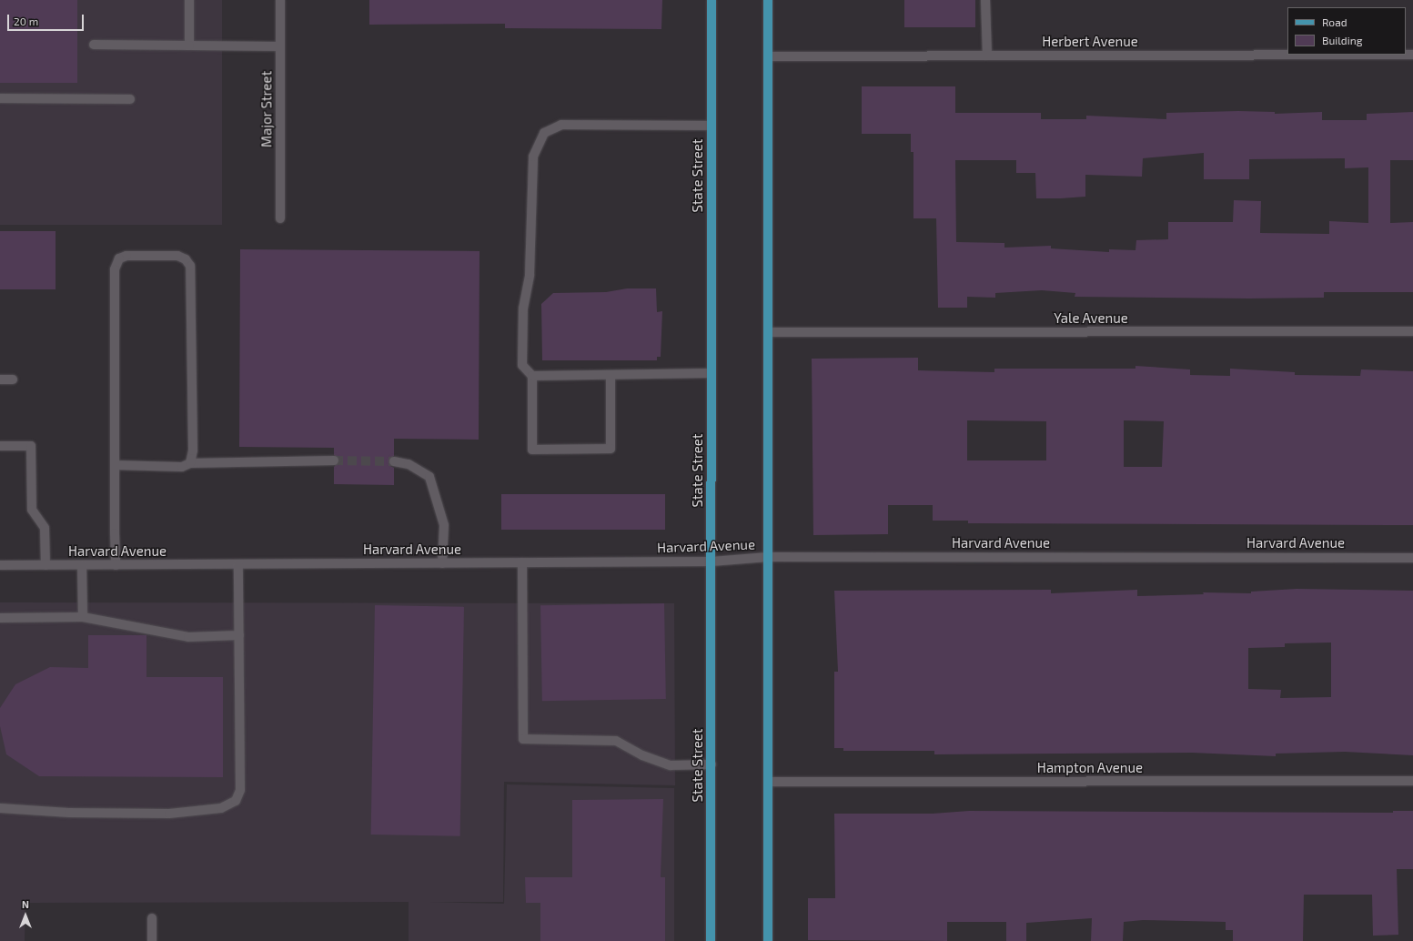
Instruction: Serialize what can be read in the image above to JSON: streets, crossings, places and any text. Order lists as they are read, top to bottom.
{
  "streets": {
    "main road": ["State Street"],
    "street": [
      "Herbert Avenue",
      "Major Street",
      "Yale Avenue",
      "Harvard Avenue",
      "Hampton Avenue"
    ]
  },
  "crossings": [
    ["State Street", "Harvard Avenue"]
  ],
  "legend": ["Road", "Building"],
  "scale_bar": "20 m",
  "north": "top"
}
